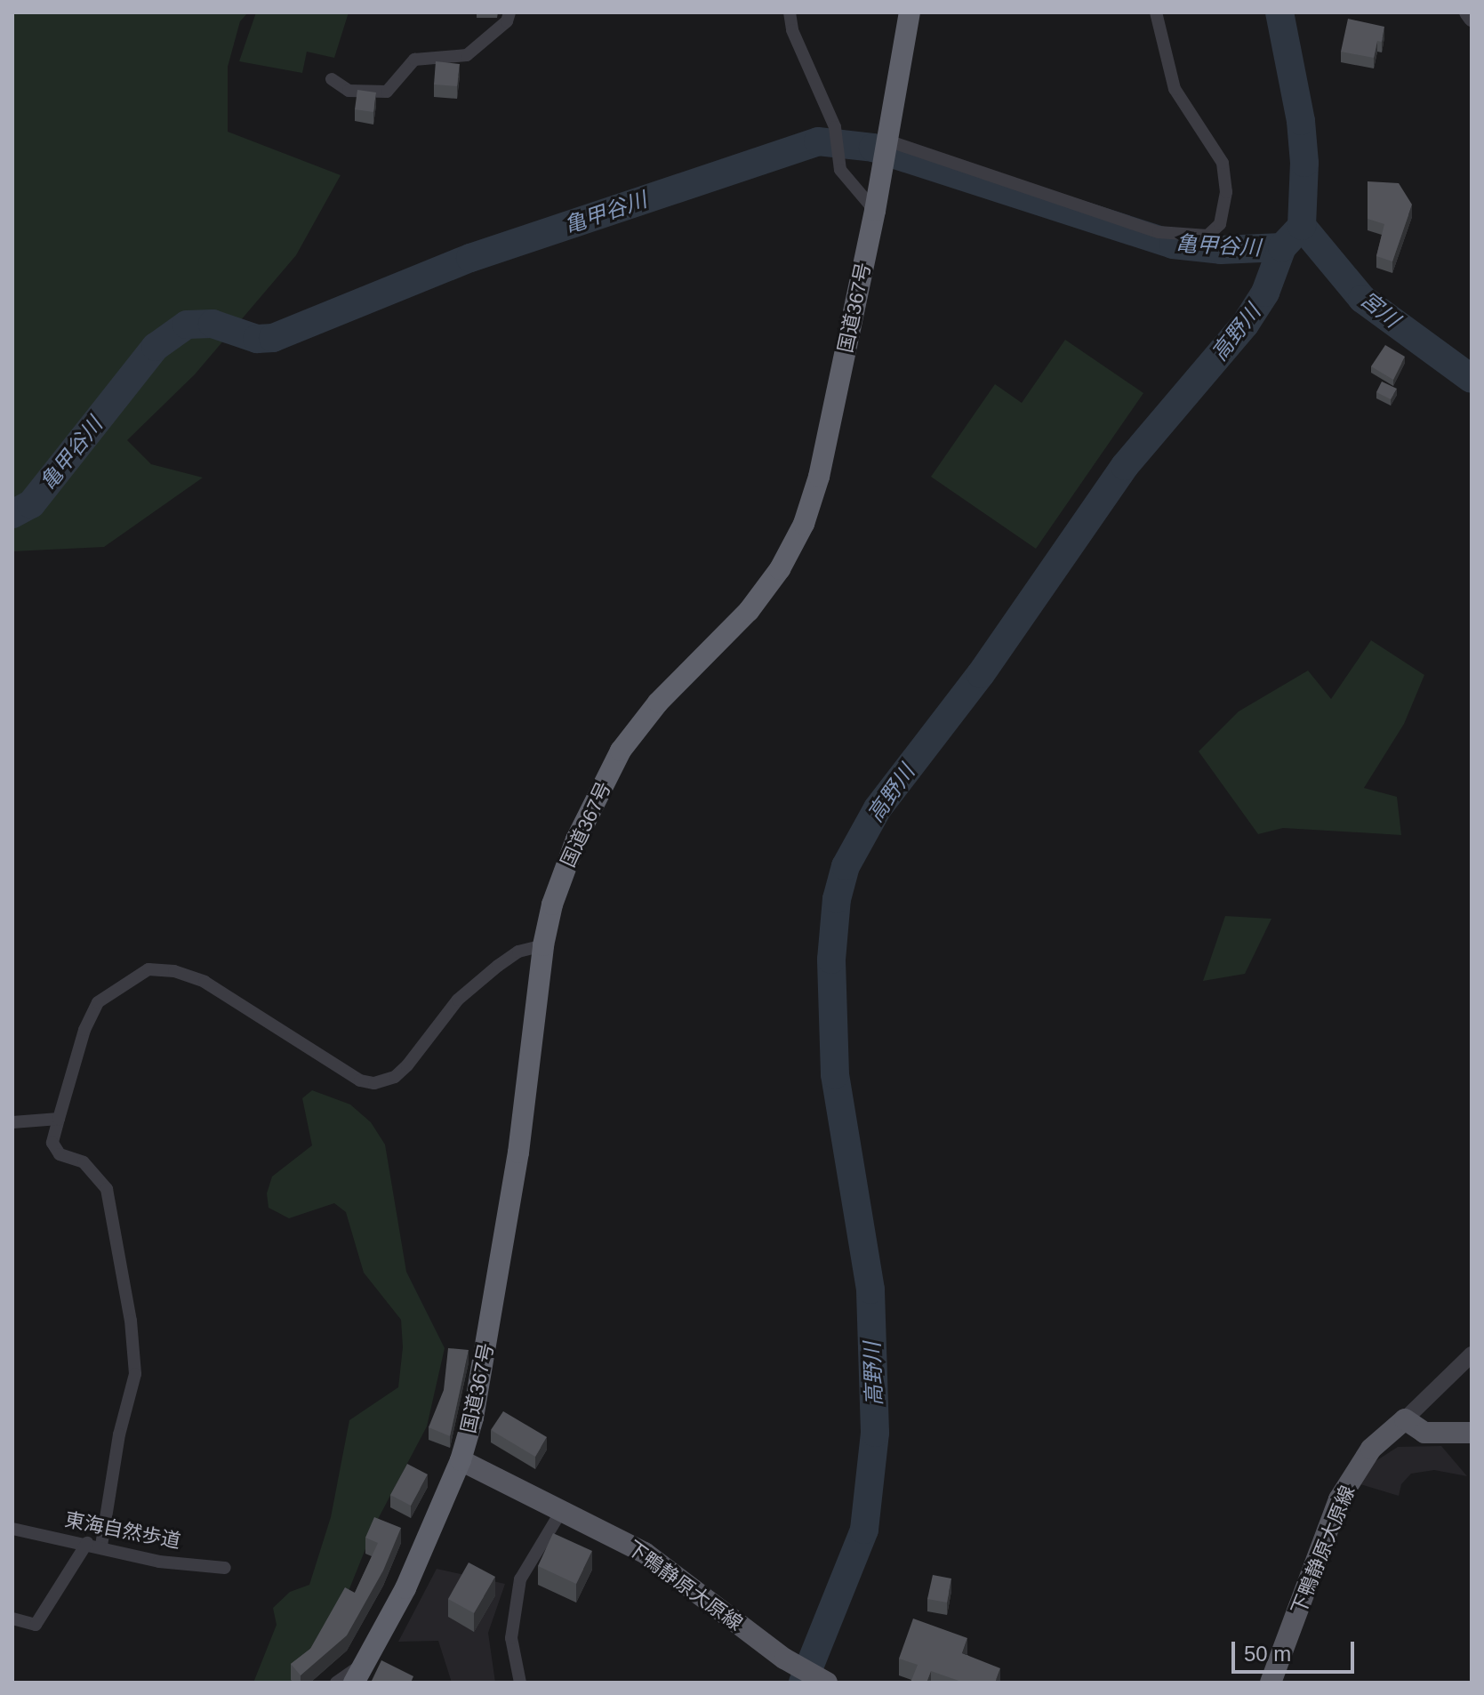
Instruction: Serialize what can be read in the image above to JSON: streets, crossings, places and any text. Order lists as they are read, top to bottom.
{
  "streets": {
    "highway": ["国道367号"],
    "main road": ["下鴨静原大原線"],
    "street": ["東海自然歩道"]
  },
  "crossings": [
    ["国道367号", "下鴨静原大原線"]
  ],
  "water": ["亀甲谷川", "宮川", "高野川"],
  "scale_bar": "50 m"
}
